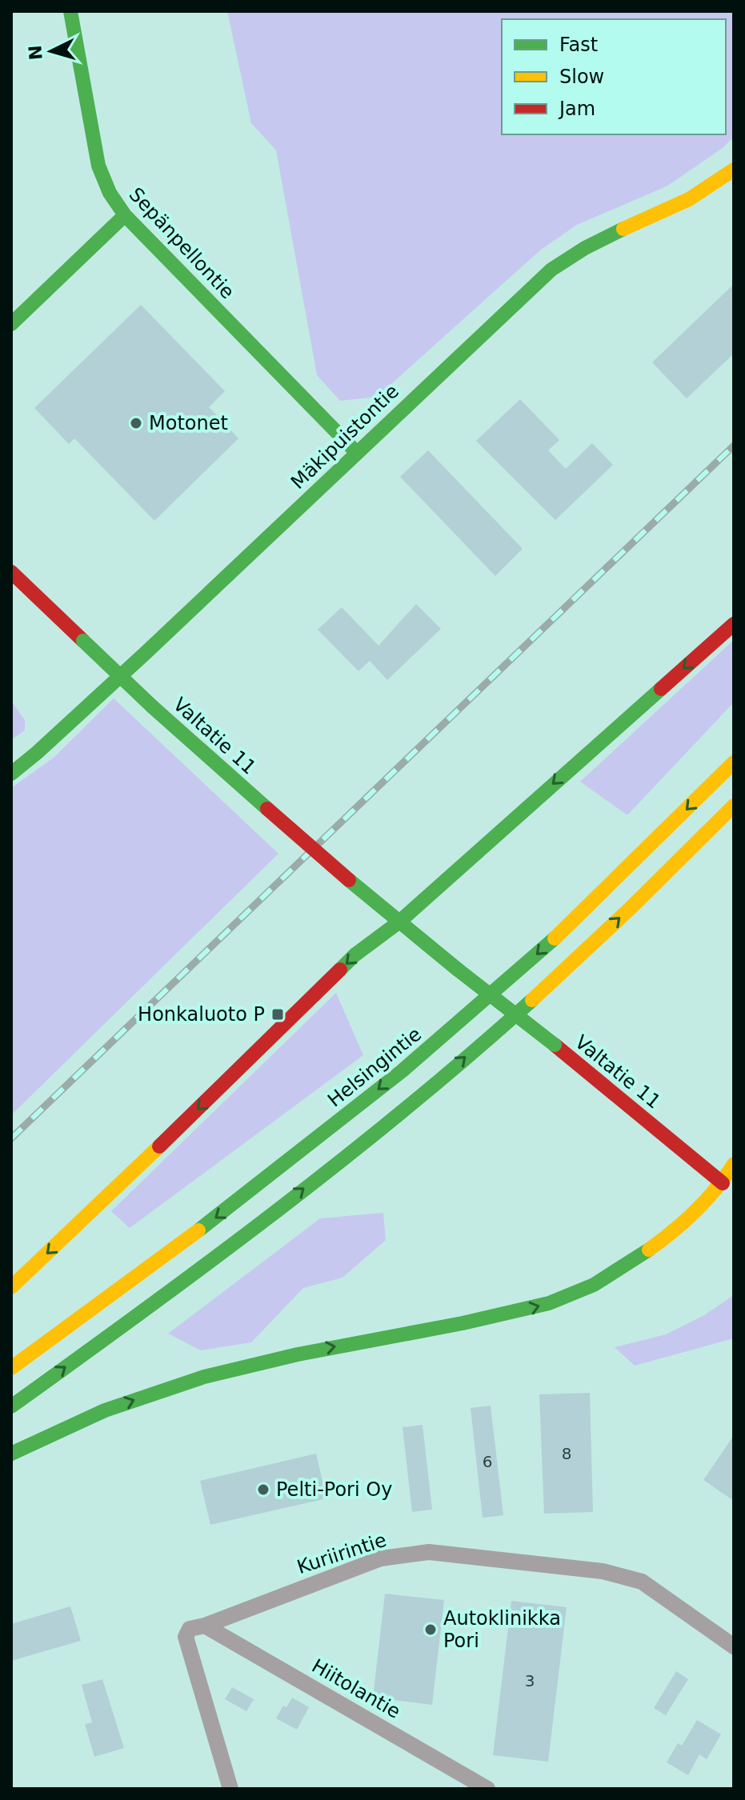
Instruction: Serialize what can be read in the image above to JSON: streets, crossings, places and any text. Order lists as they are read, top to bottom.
{
  "streets": {
    "main road": [
      "Sepänpellontie",
      "Mäkipuistontie",
      "Valtatie 11",
      "Helsingintie"
    ],
    "street": ["Kuriirintie", "Hiitolantie"]
  },
  "crossings": [
    ["Sepänpellontie", "Mäkipuistontie"],
    ["Kuriirintie", "Hiitolantie"]
  ],
  "places": {
    "other": ["Motonet", "Pelti-Pori Oy", "Autoklinikka Pori"],
    "transit": ["Honkaluoto P"]
  },
  "house_numbers": ["8", "6", "3"],
  "legend": ["Fast", "Slow", "Jam"],
  "north": "left"
}
